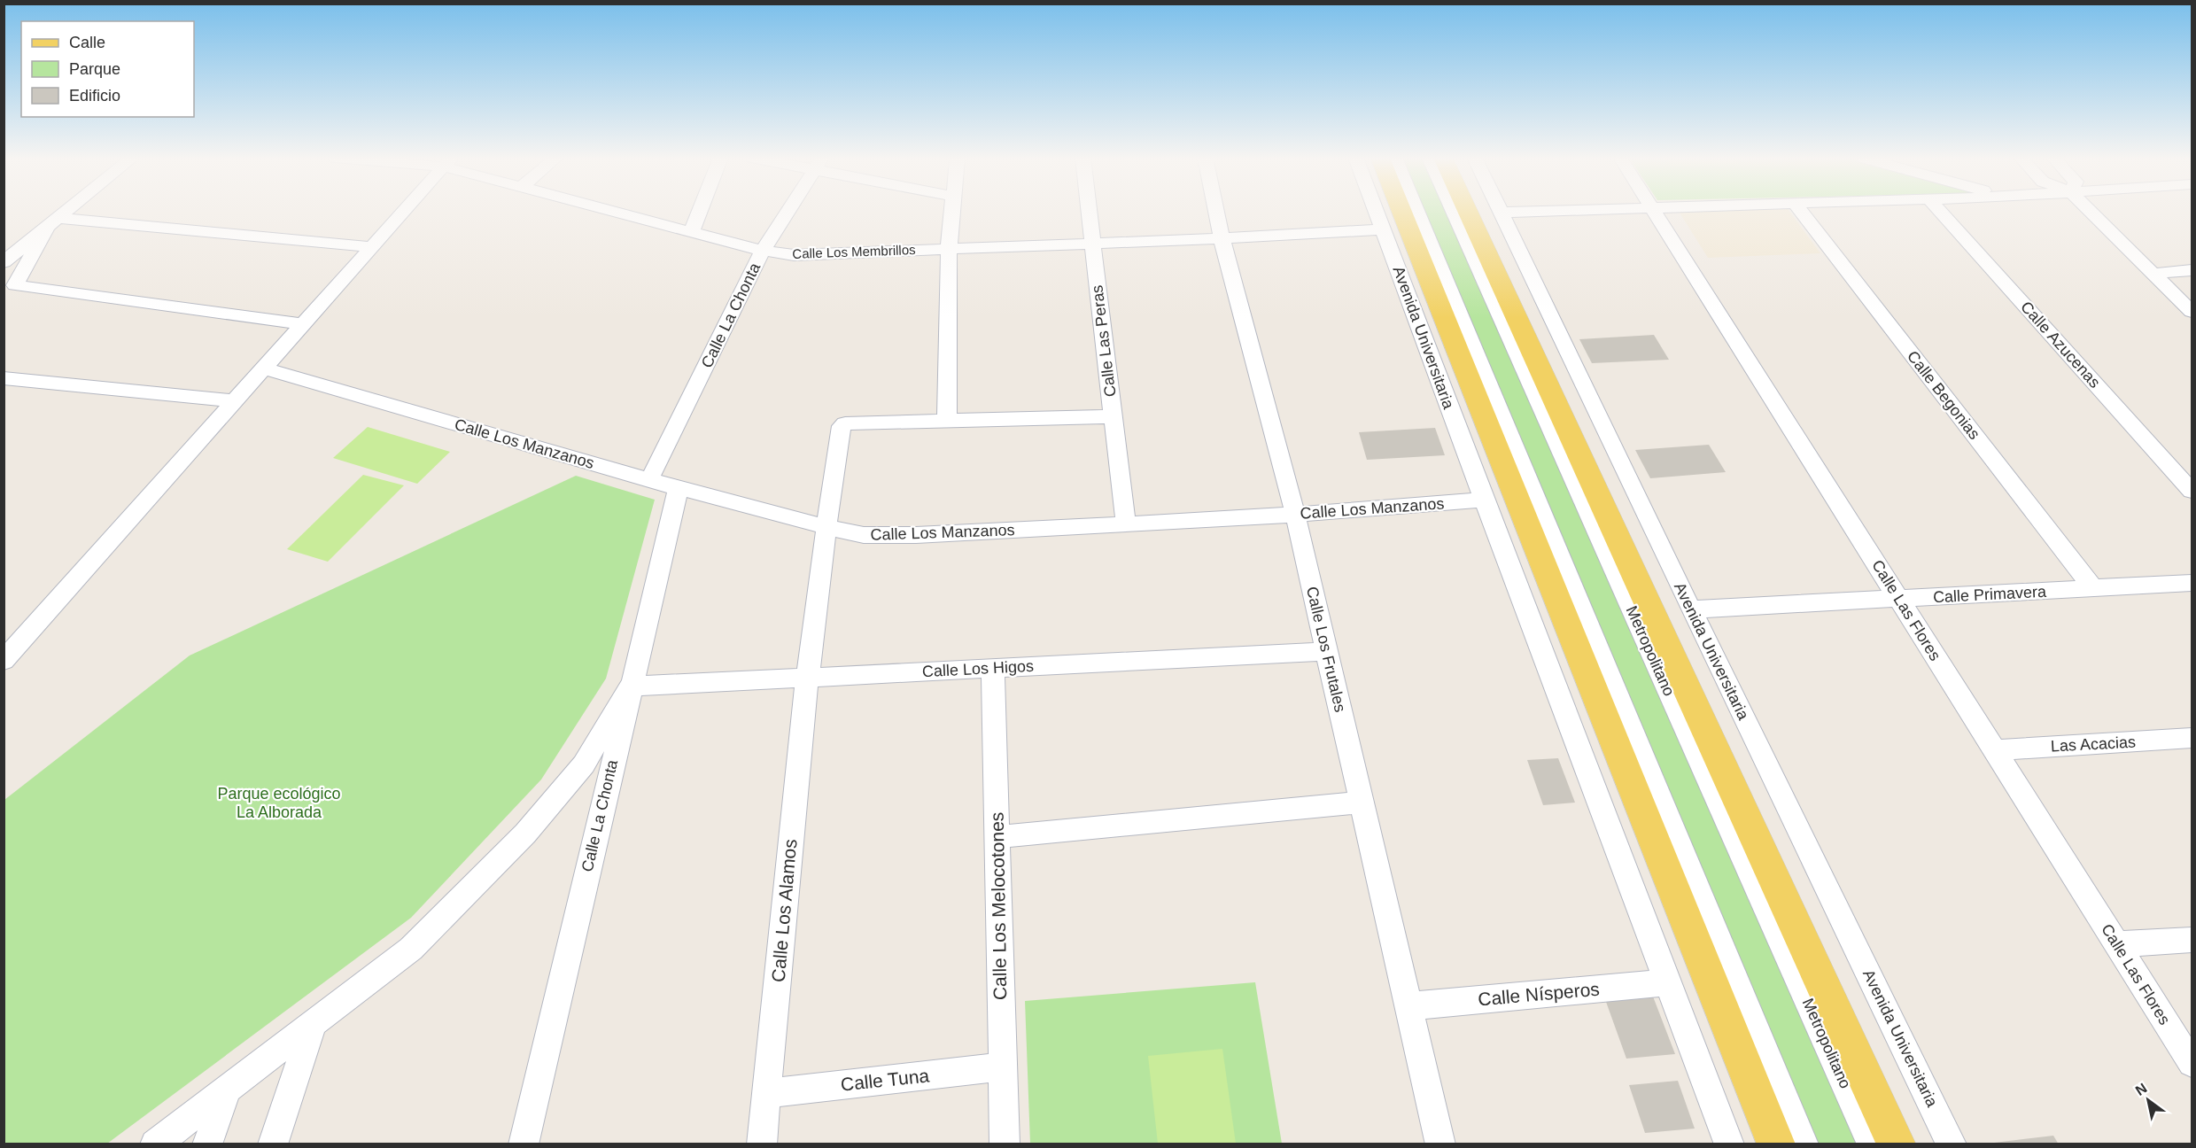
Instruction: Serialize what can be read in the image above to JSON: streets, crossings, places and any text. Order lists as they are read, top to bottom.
{
  "streets": {
    "main road": ["Avenida Universitaria"],
    "street": [
      "Calle Los Membrillos",
      "Calle La Chonta",
      "Calle Las Peras",
      "Calle Azucenas",
      "Calle Begonias",
      "Calle Los Manzanos",
      "Calle Primavera",
      "Calle Las Flores",
      "Calle Los Frutales",
      "Metropolitano",
      "Calle Los Higos",
      "Las Acacias",
      "Calle Los Melocotones",
      "Calle Los Alamos",
      "Calle Nísperos",
      "Calle Tuna"
    ]
  },
  "crossings": [
    ["Calle Los Membrillos", "Calle La Chonta"],
    ["Calle Los Membrillos", "Avenida Universitaria"],
    ["Calle Los Membrillos", "Calle Las Peras"],
    ["Calle Los Membrillos", "Calle Los Frutales"],
    ["Calle La Chonta", "Calle Los Manzanos"],
    ["Calle La Chonta", "Calle Los Higos"],
    ["Avenida Universitaria", "Calle Los Manzanos"],
    ["Avenida Universitaria", "Calle Primavera"],
    ["Avenida Universitaria", "Calle Nísperos"],
    ["Calle Las Peras", "Calle Los Manzanos"],
    ["Calle Begonias", "Calle Primavera"],
    ["Calle Los Manzanos", "Calle Los Frutales"],
    ["Calle Los Manzanos", "Calle Los Alamos"],
    ["Calle Primavera", "Calle Las Flores"],
    ["Calle Las Flores", "Las Acacias"],
    ["Calle Los Frutales", "Calle Los Higos"],
    ["Calle Los Frutales", "Calle Nísperos"],
    ["Calle Los Higos", "Calle Los Melocotones"],
    ["Calle Los Higos", "Calle Los Alamos"],
    ["Calle Los Melocotones", "Calle Tuna"],
    ["Calle Los Alamos", "Calle Tuna"]
  ],
  "parks": ["Parque ecológico La Alborada"],
  "legend": ["Calle", "Parque", "Edificio"],
  "north": "top left"
}
